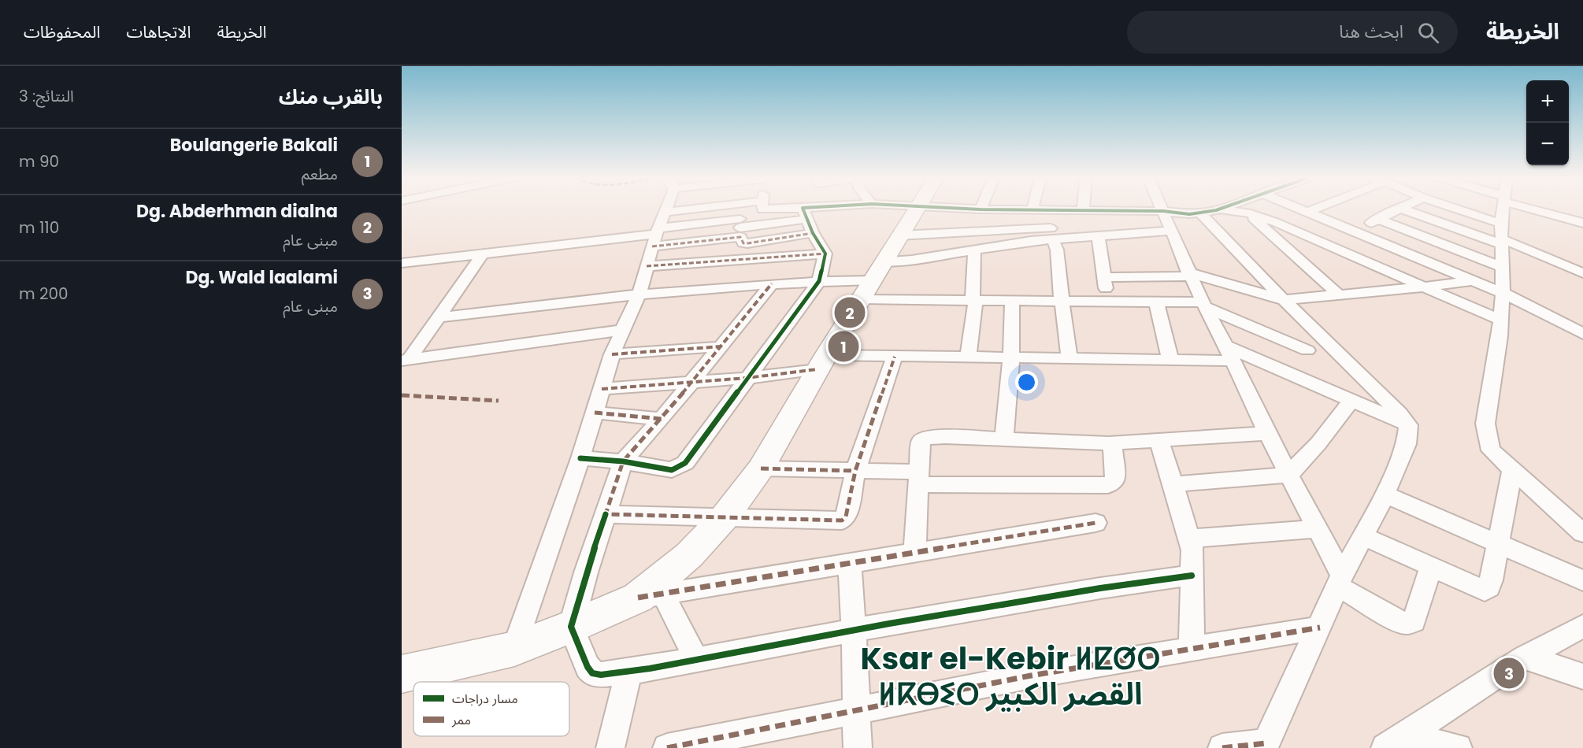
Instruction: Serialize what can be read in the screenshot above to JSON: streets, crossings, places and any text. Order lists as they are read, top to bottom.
{
  "districts": ["Ksar el-Kebir ⵍⵇⵚⵔ ⵍⴽⴱⵉⵔ القصر الكبير"],
  "legend": ["مسار دراجات", "ممر"],
  "page": {
    "header": "الخريطة",
    "search": "ابحث هنا",
    "nav": ["الخريطة", "الاتجاهات", "المحفوظات"],
    "heading": ["بالقرب منك", "النتائج: 3"],
    "map_buttons": ["+", "−"],
    "list": [
      {
        "mark": "1",
        "name": "Boulangerie Bakali",
        "note": "مطعم",
        "value": "90 m"
      },
      {
        "mark": "2",
        "name": "Dg. Abderhman dialna",
        "note": "مبنى عام",
        "value": "110 m"
      },
      {
        "mark": "3",
        "name": "Dg. Wald laalami",
        "note": "مبنى عام",
        "value": "200 m"
      }
    ],
    "pins": ["2", "1", "3"]
  }
}
